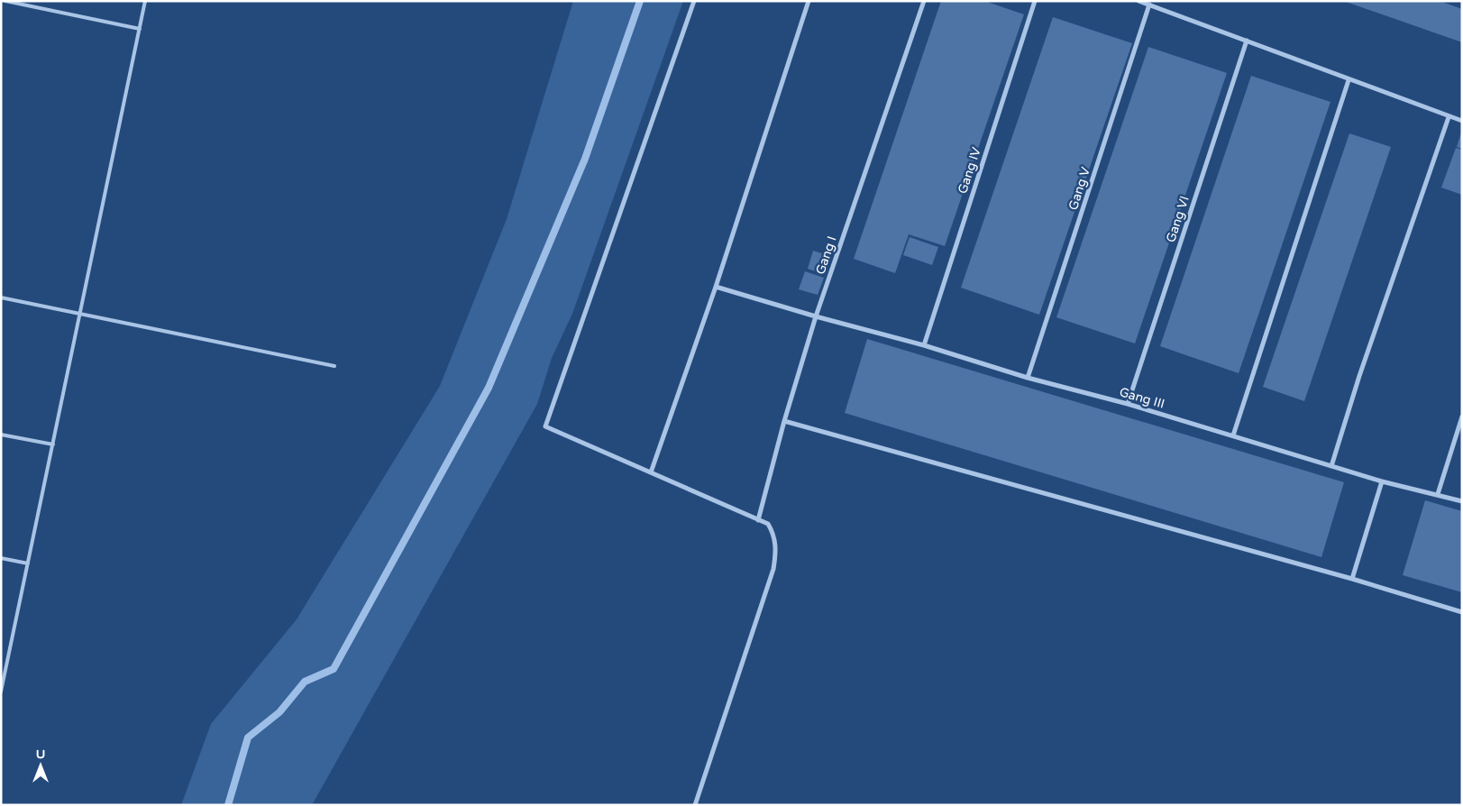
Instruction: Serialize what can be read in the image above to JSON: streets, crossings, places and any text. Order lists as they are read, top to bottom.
{
  "streets": {
    "street": [
      "Gang IV",
      "Gang V",
      "Gang VI",
      "Gang I",
      "Gang III"
    ]
  },
  "crossings": [
    ["Gang IV", "Gang III"],
    ["Gang V", "Gang III"],
    ["Gang VI", "Gang III"],
    ["Gang I", "Gang III"]
  ],
  "north": "top"
}
